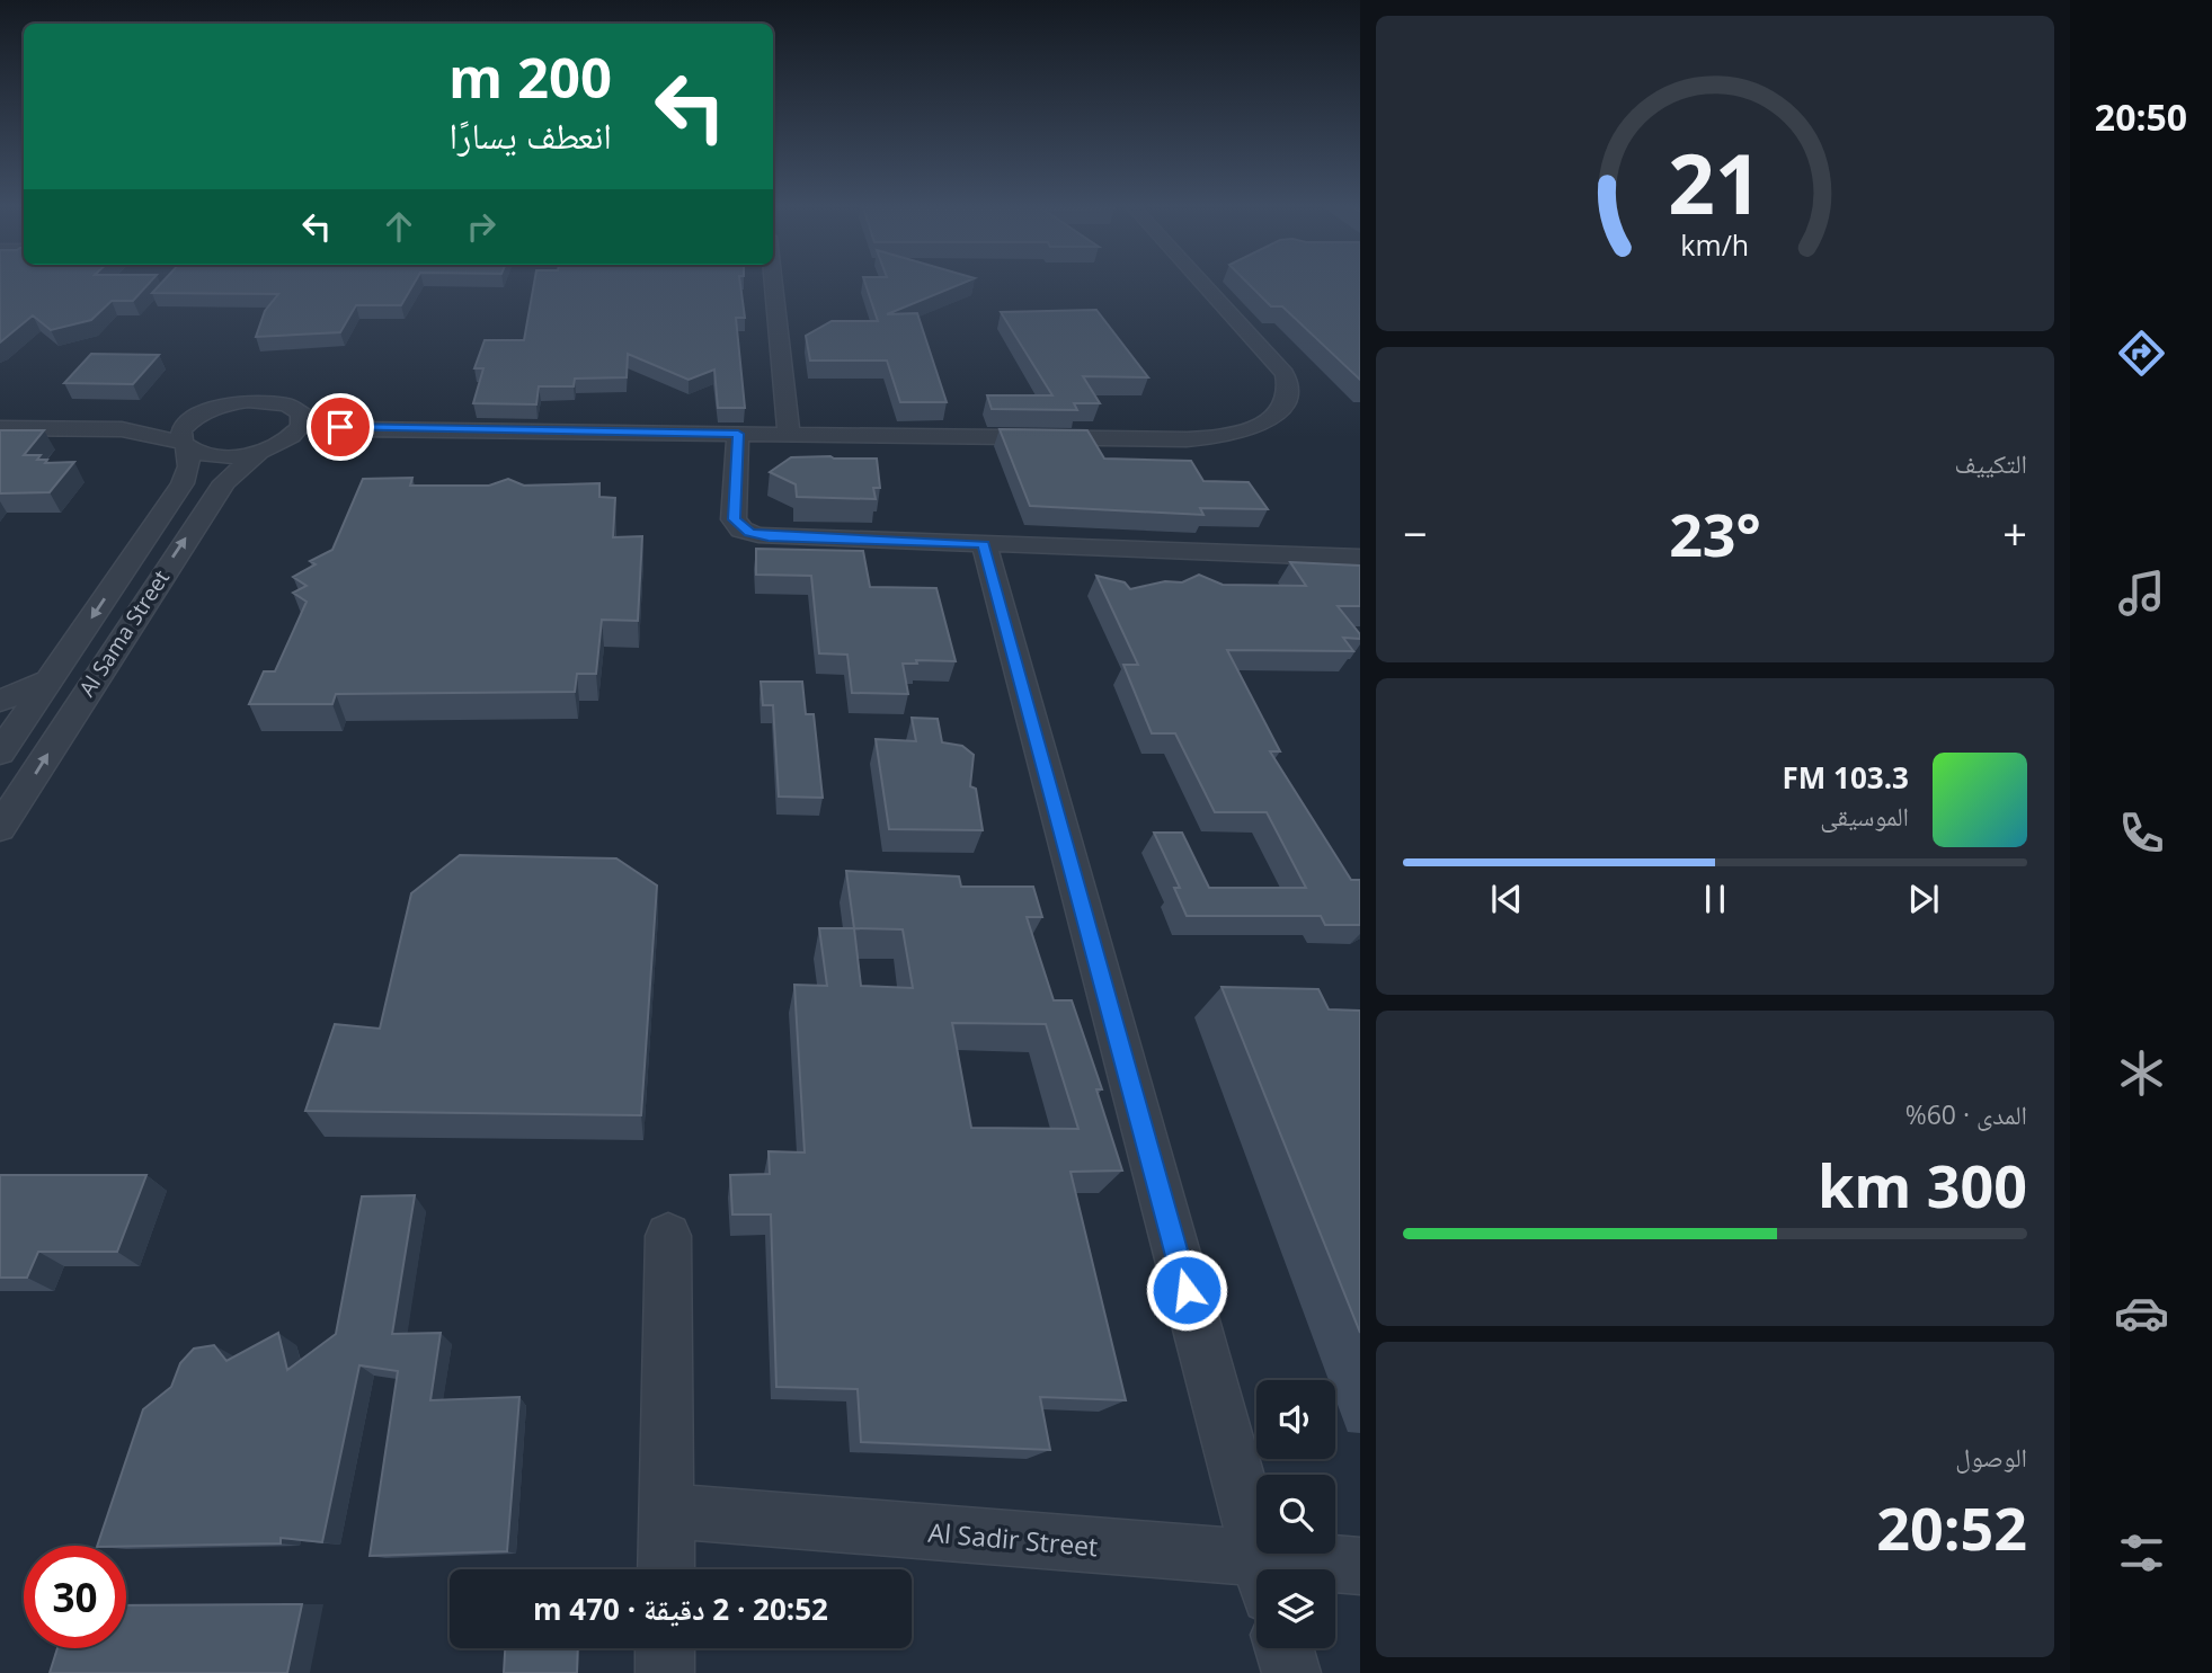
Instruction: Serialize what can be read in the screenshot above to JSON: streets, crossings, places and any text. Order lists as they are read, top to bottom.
{
  "streets": {
    "street": ["Al Sama Street", "Al Sadir Street"]
  },
  "page": {
    "tabs": "20:50",
    "turn": ["200 m", "انعطف يسارًا"],
    "tile": [
      "التكييف",
      ["المدى · 60%", "300 km"],
      ["الوصول", "20:52"]
    ],
    "heat": ["−", "23°", "+"],
    "song": ["103.3 FM", "الموسيقى"],
    "limit": "30",
    "trip": "20:52 · 2 دقيقة · 470 m",
    "gauge": ["21", "km/h"]
  }
}
